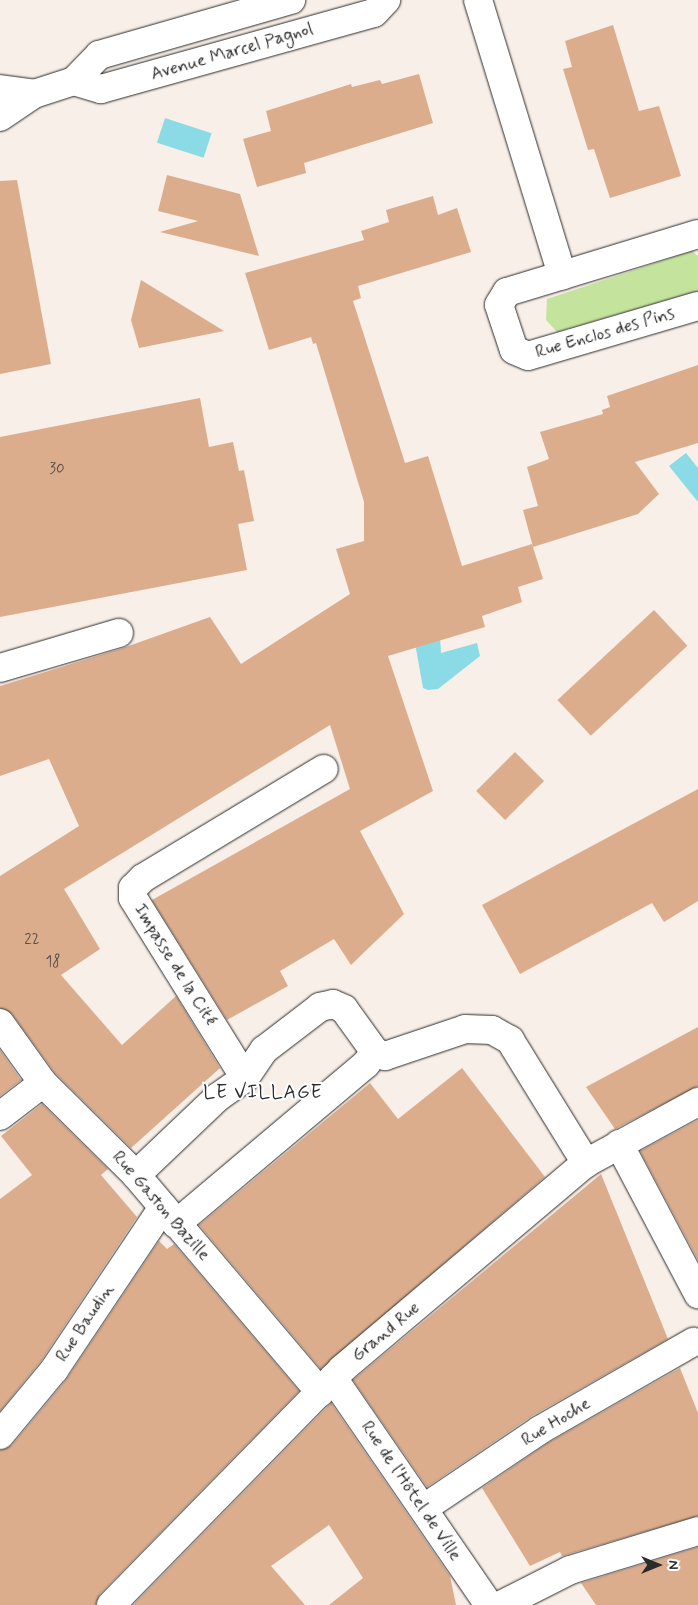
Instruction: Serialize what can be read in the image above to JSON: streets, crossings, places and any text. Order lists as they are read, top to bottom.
{
  "streets": {
    "street": [
      "Avenue Marcel Pagnol",
      "Rue Enclos des Pins",
      "Impasse de la Cité",
      "Rue Gaston Bazille",
      "Rue Baudin",
      "Grand Rue",
      "Rue Hoche",
      "Rue de l'Hôtel de Ville"
    ]
  },
  "crossings": [
    ["Rue Gaston Bazille", "Rue Baudin"],
    ["Rue Gaston Bazille", "Grand Rue"],
    ["Rue Gaston Bazille", "Rue de l'Hôtel de Ville"],
    ["Grand Rue", "Rue de l'Hôtel de Ville"],
    ["Rue Hoche", "Rue de l'Hôtel de Ville"]
  ],
  "districts": ["LE VILLAGE"],
  "house_numbers": ["30", "22", "18"],
  "north": "right"
}
